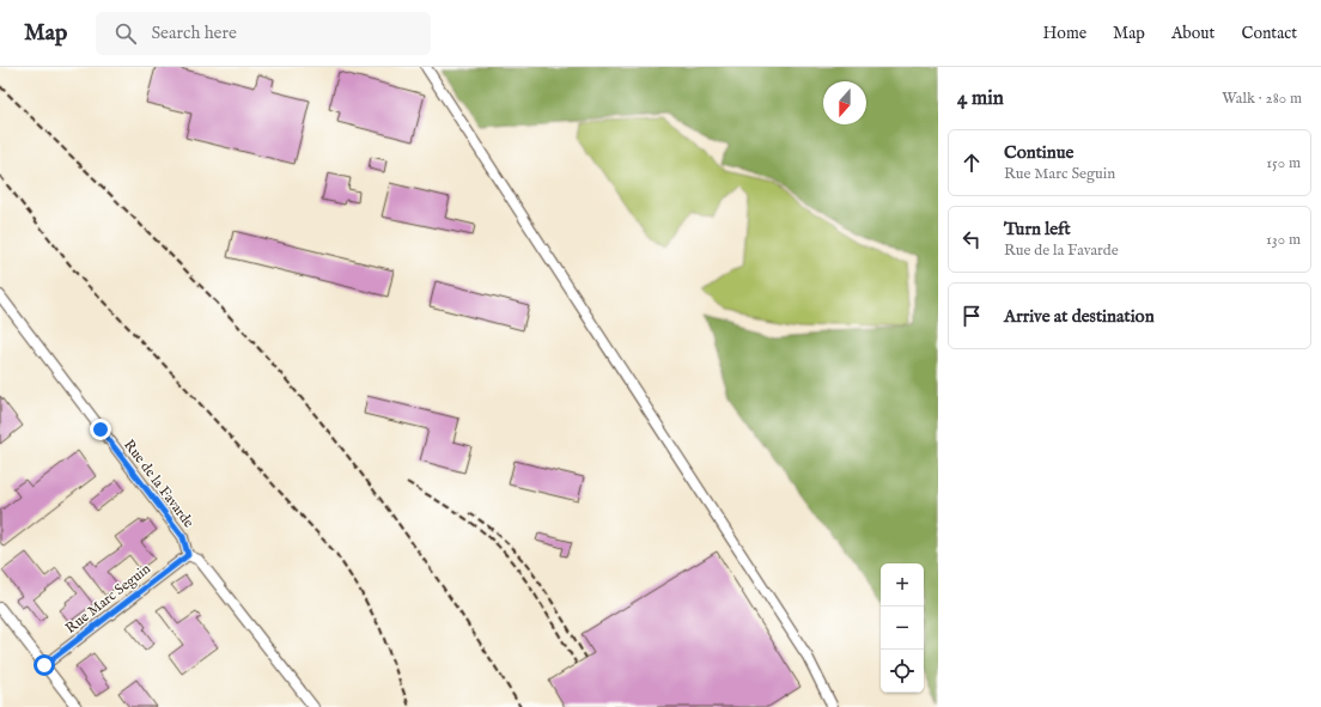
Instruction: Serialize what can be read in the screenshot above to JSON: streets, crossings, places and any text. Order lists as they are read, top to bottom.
{
  "streets": {
    "street": ["Rue de la Favarde", "Rue Marc Seguin"]
  },
  "crossings": [
    ["Rue de la Favarde", "Rue Marc Seguin"]
  ],
  "north": "bottom",
  "page": {
    "header": "Map",
    "search": "Search here",
    "nav": [
      "Home",
      "Map",
      "About",
      "Contact"
    ],
    "heading": ["4 min", "Walk · 280 m"],
    "list": [
      ["Continue", "Rue Marc Seguin", "150 m"],
      ["Turn left", "Rue de la Favarde", "130 m"],
      "Arrive at destination"
    ],
    "map_buttons": ["+", "−"]
  }
}
